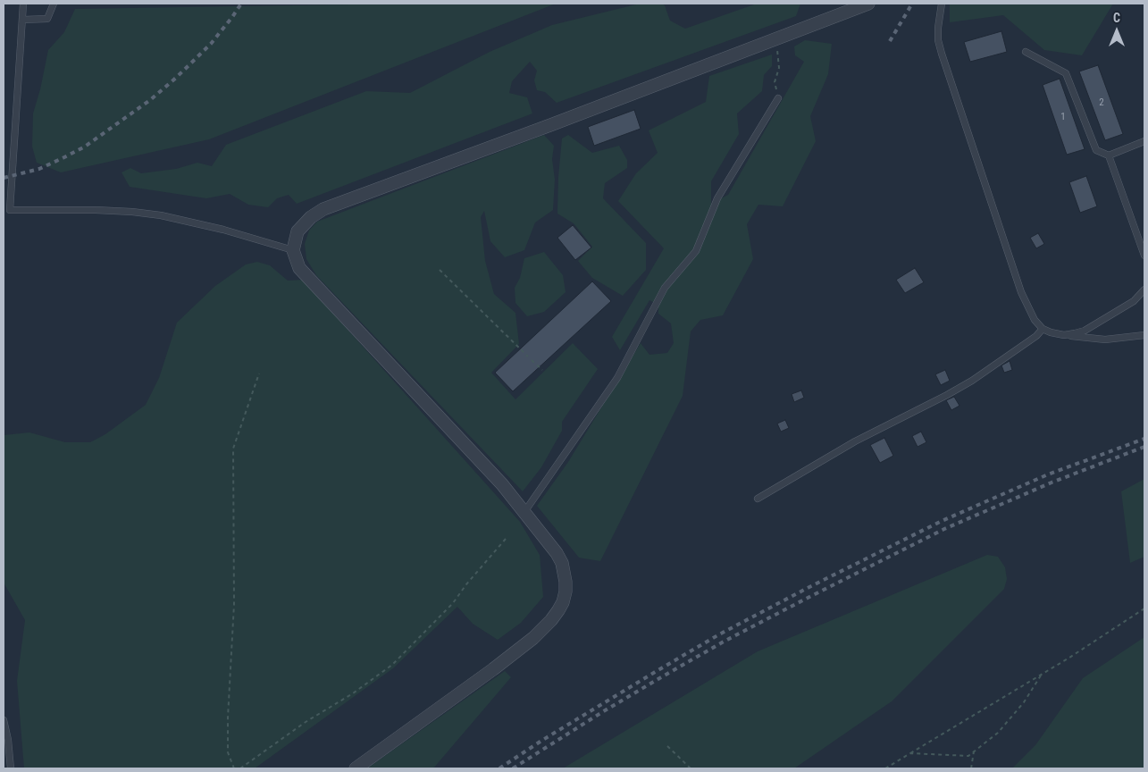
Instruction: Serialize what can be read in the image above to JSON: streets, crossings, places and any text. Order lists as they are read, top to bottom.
{
  "house_numbers": ["2", "1"],
  "north": "top"
}
